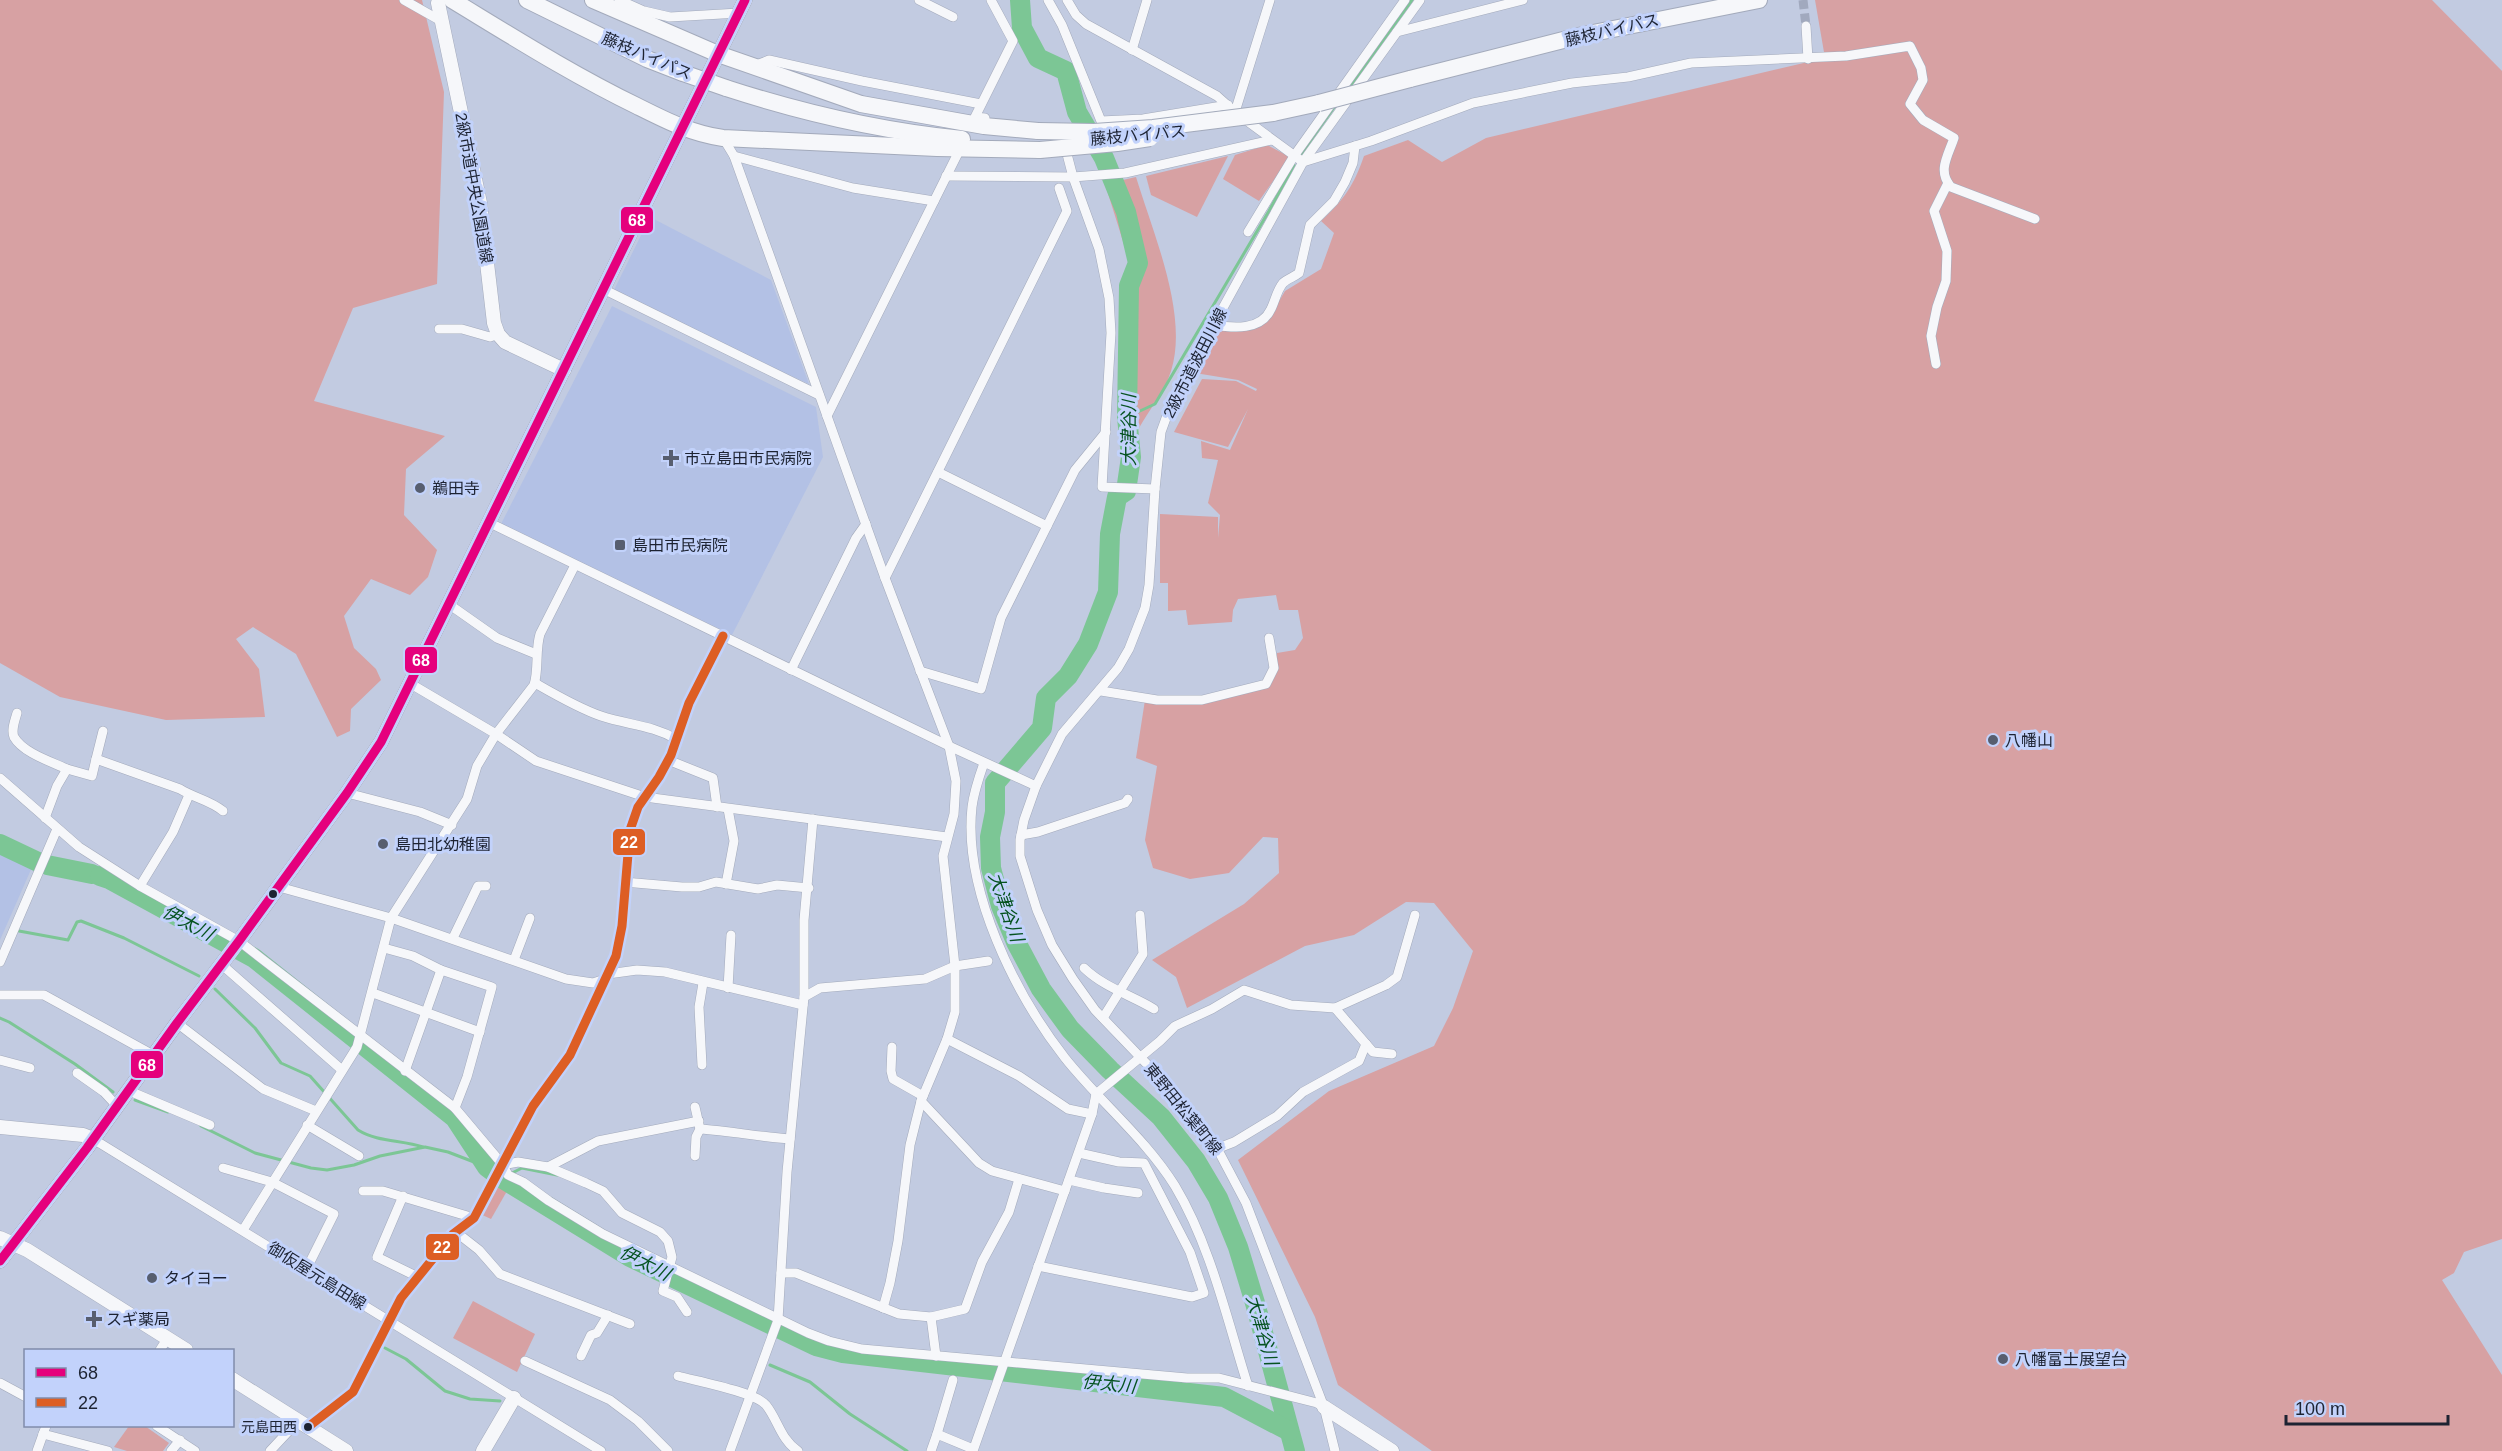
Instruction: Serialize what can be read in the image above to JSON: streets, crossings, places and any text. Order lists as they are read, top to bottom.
{
  "streets": {
    "highway": ["藤枝バイパス"],
    "main road": ["2級市道中央公園道線"],
    "street": ["2級市道波田川線", "東野田松葉町線", "御仮屋元島田線"]
  },
  "crossings": [
    ["2級市道波田川線", "東野田松葉町線"]
  ],
  "water": ["大津谷川", "伊太川"],
  "places": {
    "health": ["市立島田市民病院", "スギ薬局"],
    "other": [
      "鵜田寺",
      "八幡山",
      "島田北幼稚園",
      "タイヨー",
      "八幡富士展望台",
      "元島田西"
    ],
    "transit": ["島田市民病院"]
  },
  "lines": ["transit line 68", "transit line 22"],
  "legend": ["68", "22"],
  "scale_bar": "100 m"
}
